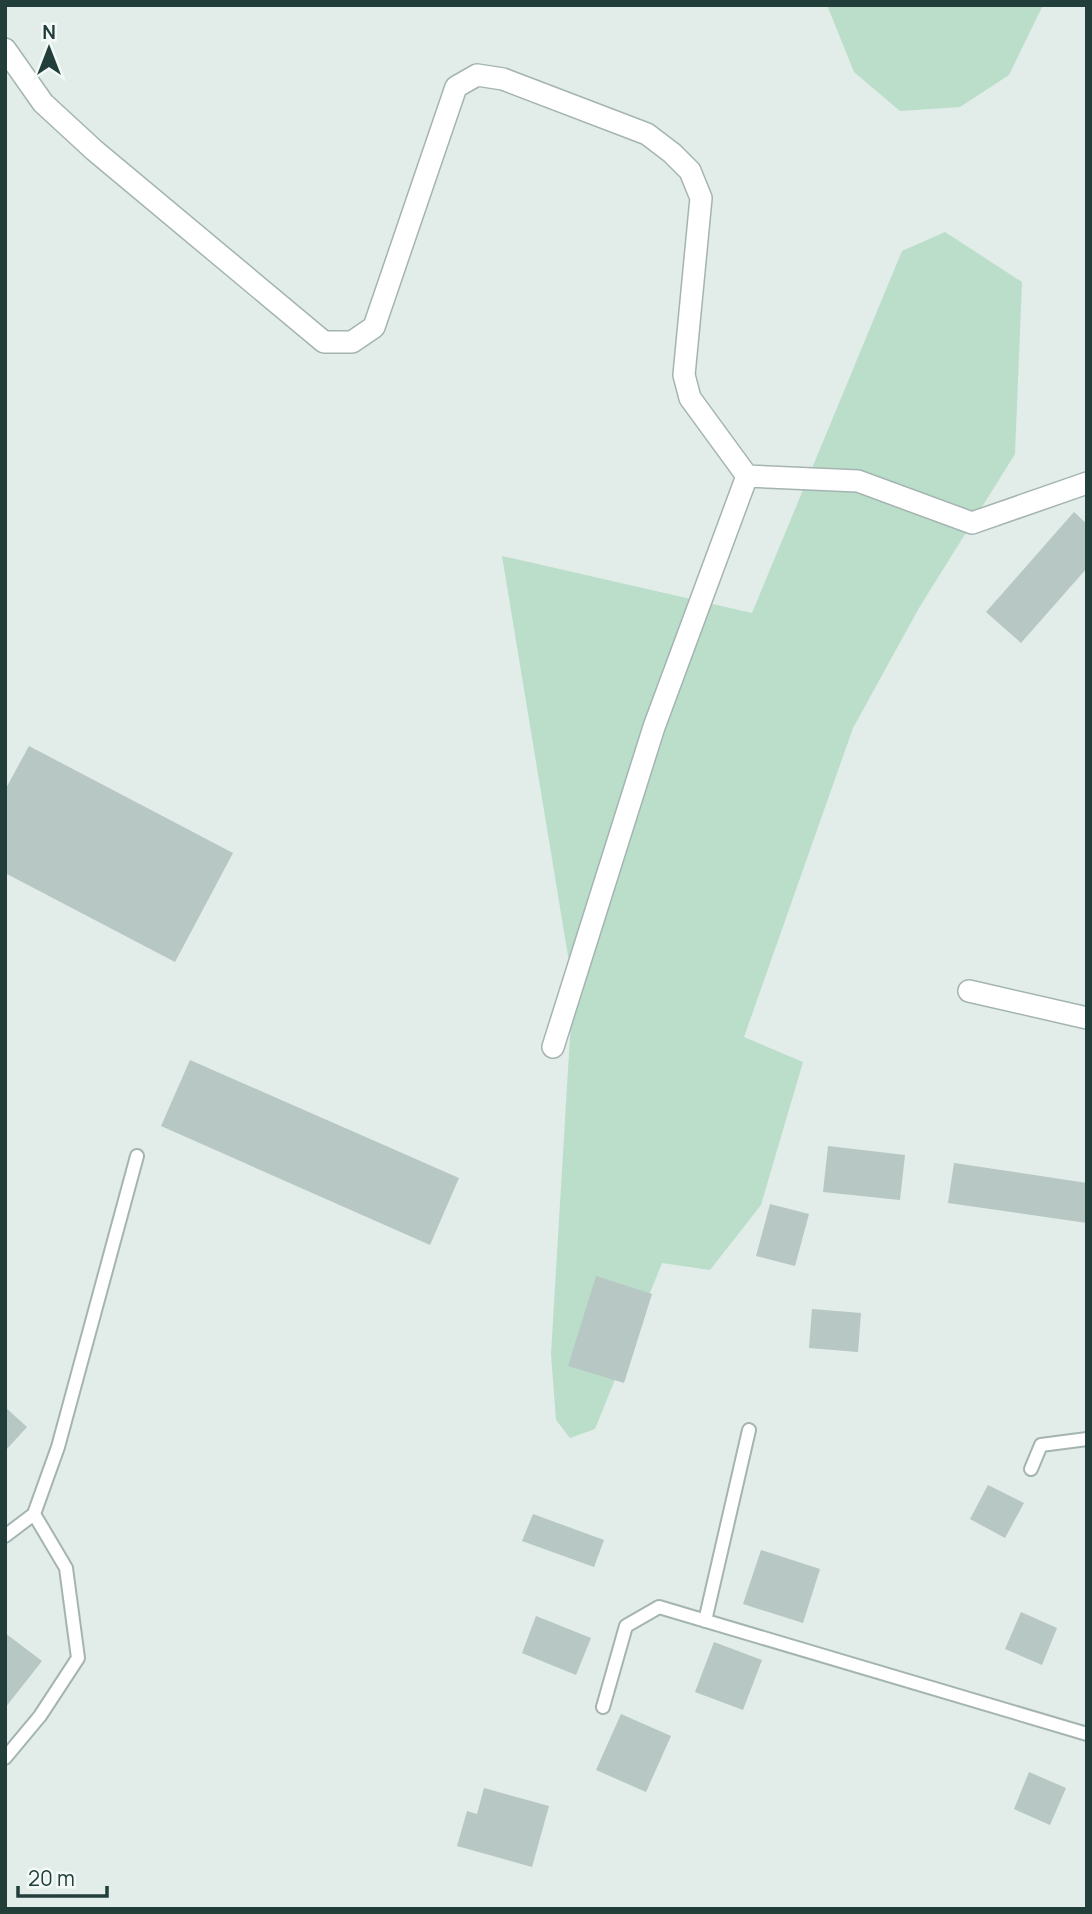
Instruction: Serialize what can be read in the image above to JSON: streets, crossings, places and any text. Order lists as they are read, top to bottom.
{
  "scale_bar": "20 m",
  "north": "top"
}
